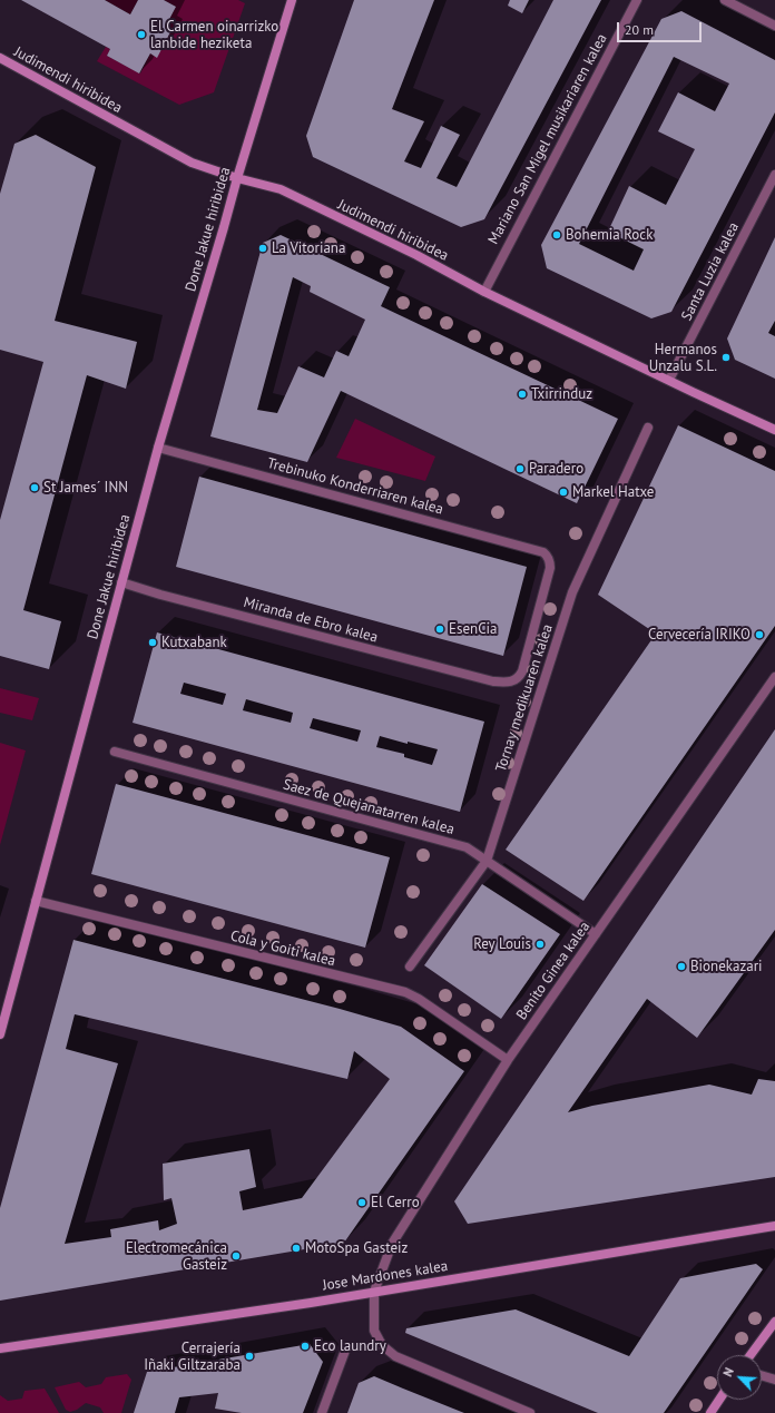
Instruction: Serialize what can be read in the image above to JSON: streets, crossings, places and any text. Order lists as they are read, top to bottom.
{
  "streets": {
    "main road": ["Judimendi hiribidea", "Done Jakue hiribidea", "Jose Mardones kalea"],
    "street": [
      "Mariano San Migel musikariaren kalea",
      "Santa Luzia kalea",
      "Trebinuko Konderriaren kalea",
      "Miranda de Ebro kalea",
      "Tornay medikuaren kalea",
      "Saez de Quejanatarren kalea",
      "Cola y Goiti kalea",
      "Benito Ginea kalea"
    ]
  },
  "crossings": [
    ["Judimendi hiribidea", "Mariano San Migel musikariaren kalea"],
    ["Judimendi hiribidea", "Done Jakue hiribidea"],
    ["Judimendi hiribidea", "Santa Luzia kalea"],
    ["Done Jakue hiribidea", "Trebinuko Konderriaren kalea"],
    ["Done Jakue hiribidea", "Miranda de Ebro kalea"],
    ["Done Jakue hiribidea", "Cola y Goiti kalea"],
    ["Trebinuko Konderriaren kalea", "Tornay medikuaren kalea"],
    ["Miranda de Ebro kalea", "Tornay medikuaren kalea"],
    ["Tornay medikuaren kalea", "Saez de Quejanatarren kalea"],
    ["Saez de Quejanatarren kalea", "Benito Ginea kalea"],
    ["Cola y Goiti kalea", "Benito Ginea kalea"],
    ["Benito Ginea kalea", "Jose Mardones kalea"]
  ],
  "places": [
    "El Carmen oinarrizko lanbide heziketa",
    "Bohemia Rock",
    "La Vitoriana",
    "Hermanos Unzalu S.L.",
    "Txirrinduz",
    "Paradero",
    "St James´ INN",
    "Markel Hatxe",
    "EsenCia",
    "Cervecería IRIKO",
    "Kutxabank",
    "Rey Louis",
    "Bionekazari",
    "El Cerro",
    "MotoSpa Gasteiz",
    "Electromecánica Gasteiz",
    "Eco laundry",
    "Cerrajería Iñaki Giltzaraba"
  ],
  "scale_bar": "20 m",
  "north": "top left"
}
